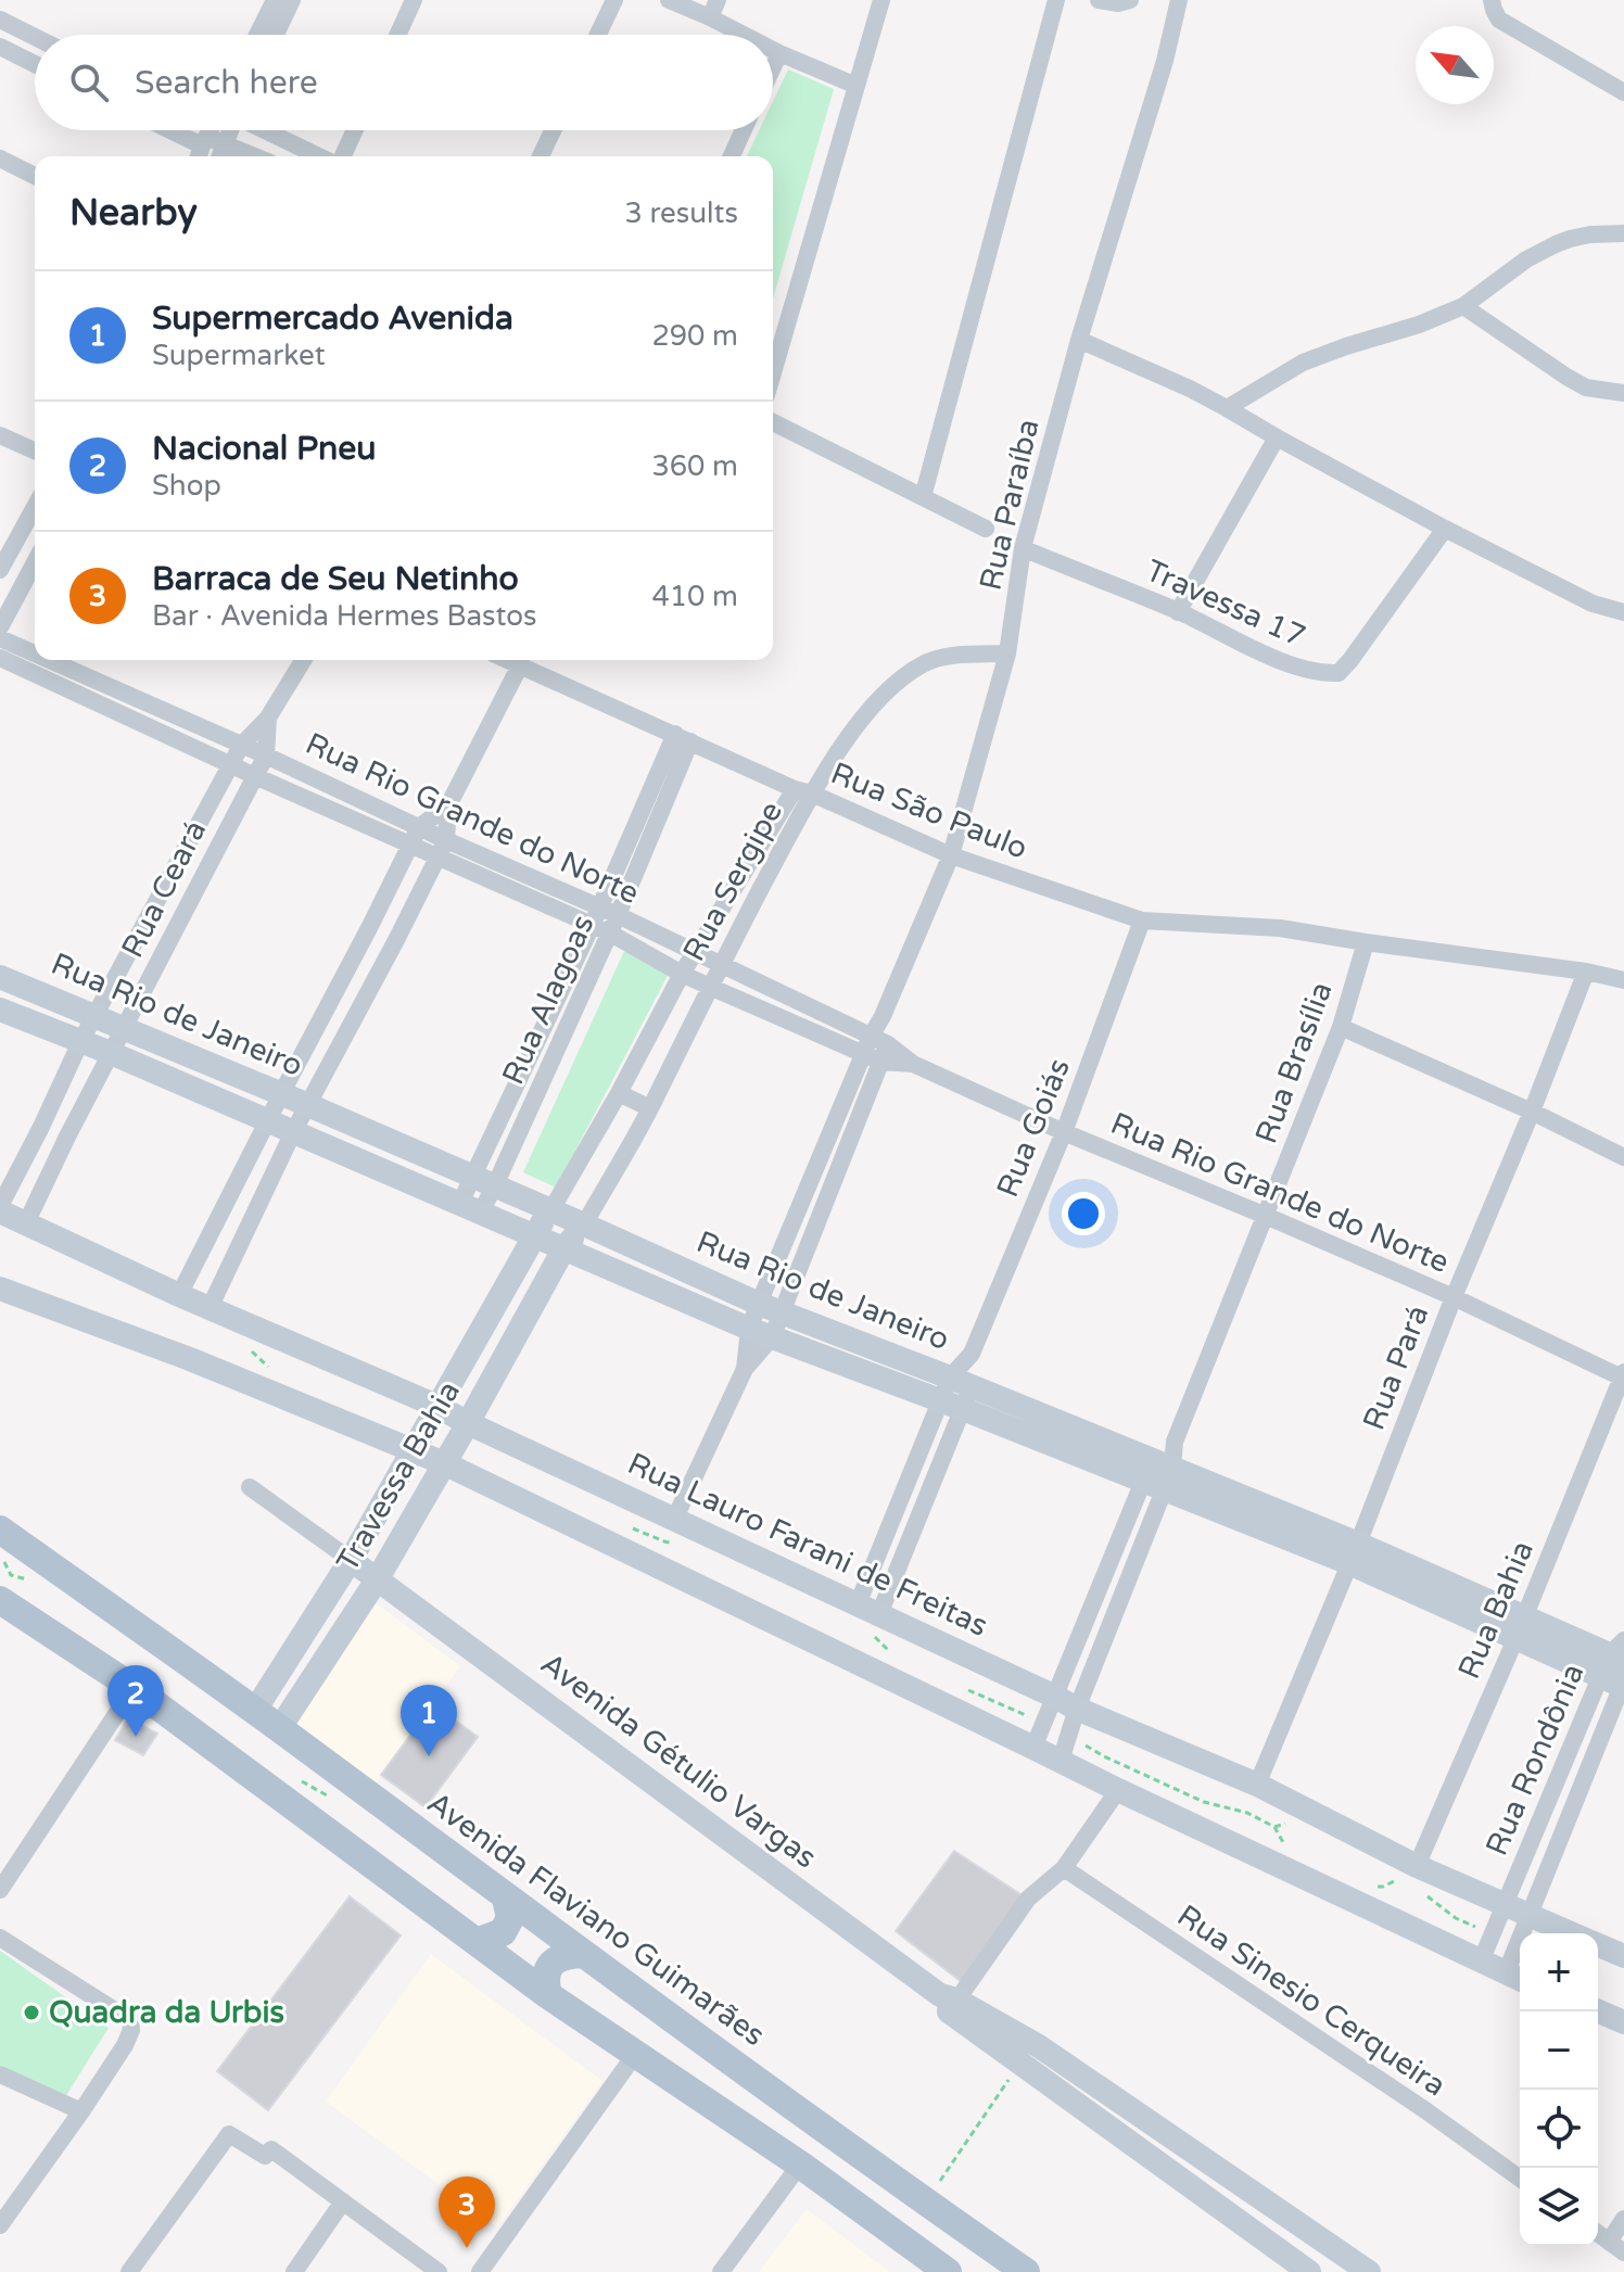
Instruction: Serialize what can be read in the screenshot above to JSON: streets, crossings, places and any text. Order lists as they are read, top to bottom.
{
  "streets": {
    "main road": ["Avenida Flaviano Guimarães"],
    "street": [
      "Rua Paraíba",
      "Travessa 17",
      "Rua São Paulo",
      "Rua Rio Grande do Norte",
      "Rua Sergipe",
      "Rua Ceará",
      "Rua Alagoas",
      "Rua Rio de Janeiro",
      "Rua Brasília",
      "Rua Goiás",
      "Rua Pará",
      "Travessa Bahia",
      "Rua Lauro Farani de Freitas",
      "Rua Bahia",
      "Rua Rondônia",
      "Avenida Gétulio Vargas",
      "Rua Sinesio Cerqueira"
    ]
  },
  "crossings": [
    ["Rua Paraíba", "Travessa 17"],
    ["Rua Paraíba", "Rua São Paulo"],
    ["Rua Paraíba", "Rua Rio Grande do Norte"],
    ["Rua Paraíba", "Rua Sergipe"],
    ["Rua Paraíba", "Rua Rio de Janeiro"],
    ["Rua Paraíba", "Rua Lauro Farani de Freitas"],
    ["Rua São Paulo", "Rua Sergipe"],
    ["Rua São Paulo", "Rua Alagoas"],
    ["Rua São Paulo", "Rua Brasília"],
    ["Rua São Paulo", "Rua Goiás"],
    ["Rua São Paulo", "Rua Pará"],
    ["Rua Rio Grande do Norte", "Rua Sergipe"],
    ["Rua Rio Grande do Norte", "Rua Ceará"],
    ["Rua Rio Grande do Norte", "Rua Alagoas"],
    ["Rua Rio Grande do Norte", "Rua Brasília"],
    ["Rua Rio Grande do Norte", "Rua Goiás"],
    ["Rua Rio Grande do Norte", "Rua Pará"],
    ["Rua Rio Grande do Norte", "Rua Bahia"],
    ["Rua Sergipe", "Rua Rio de Janeiro"],
    ["Rua Sergipe", "Travessa Bahia"],
    ["Rua Ceará", "Rua Rio de Janeiro"],
    ["Rua Ceará", "Rua Lauro Farani de Freitas"],
    ["Rua Alagoas", "Rua Rio de Janeiro"],
    ["Rua Rio de Janeiro", "Rua Brasília"],
    ["Rua Rio de Janeiro", "Rua Goiás"],
    ["Rua Rio de Janeiro", "Rua Pará"],
    ["Rua Rio de Janeiro", "Travessa Bahia"],
    ["Rua Rio de Janeiro", "Rua Bahia"],
    ["Rua Rio de Janeiro", "Rua Rondônia"],
    ["Rua Brasília", "Rua Lauro Farani de Freitas"],
    ["Rua Goiás", "Rua Lauro Farani de Freitas"],
    ["Rua Pará", "Rua Lauro Farani de Freitas"],
    ["Travessa Bahia", "Rua Lauro Farani de Freitas"],
    ["Travessa Bahia", "Avenida Gétulio Vargas"],
    ["Travessa Bahia", "Avenida Flaviano Guimarães"],
    ["Rua Lauro Farani de Freitas", "Rua Bahia"],
    ["Rua Lauro Farani de Freitas", "Rua Rondônia"]
  ],
  "places": ["Quadra da Urbis"],
  "north": "top left",
  "page": {
    "search": "Search here",
    "heading": ["Nearby", "3 results"],
    "list": [
      {
        "mark": "1",
        "name": "Supermercado Avenida",
        "note": "Supermarket",
        "value": "290 m"
      },
      {
        "mark": "2",
        "name": "Nacional Pneu",
        "note": "Shop",
        "value": "360 m"
      },
      {
        "mark": "3",
        "name": "Barraca de Seu Netinho",
        "note": "Bar · Avenida Hermes Bastos",
        "value": "410 m"
      }
    ],
    "pins": ["2", "1", "3"],
    "map_buttons": ["+", "−"]
  }
}
